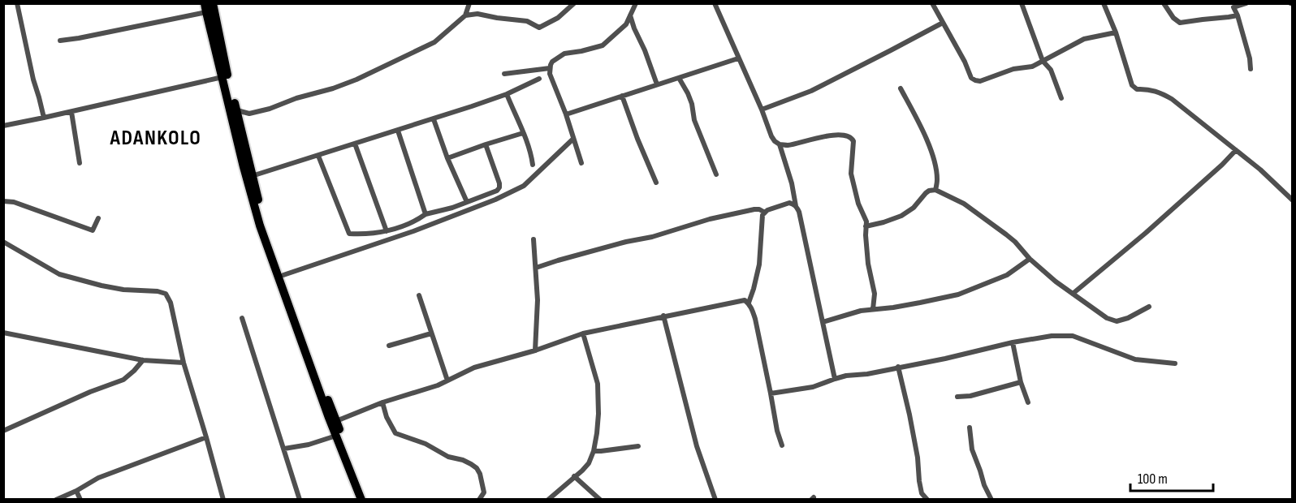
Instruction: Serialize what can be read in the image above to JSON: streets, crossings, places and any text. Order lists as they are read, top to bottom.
{
  "districts": ["ADANKOLO"],
  "scale_bar": "100 m"
}
